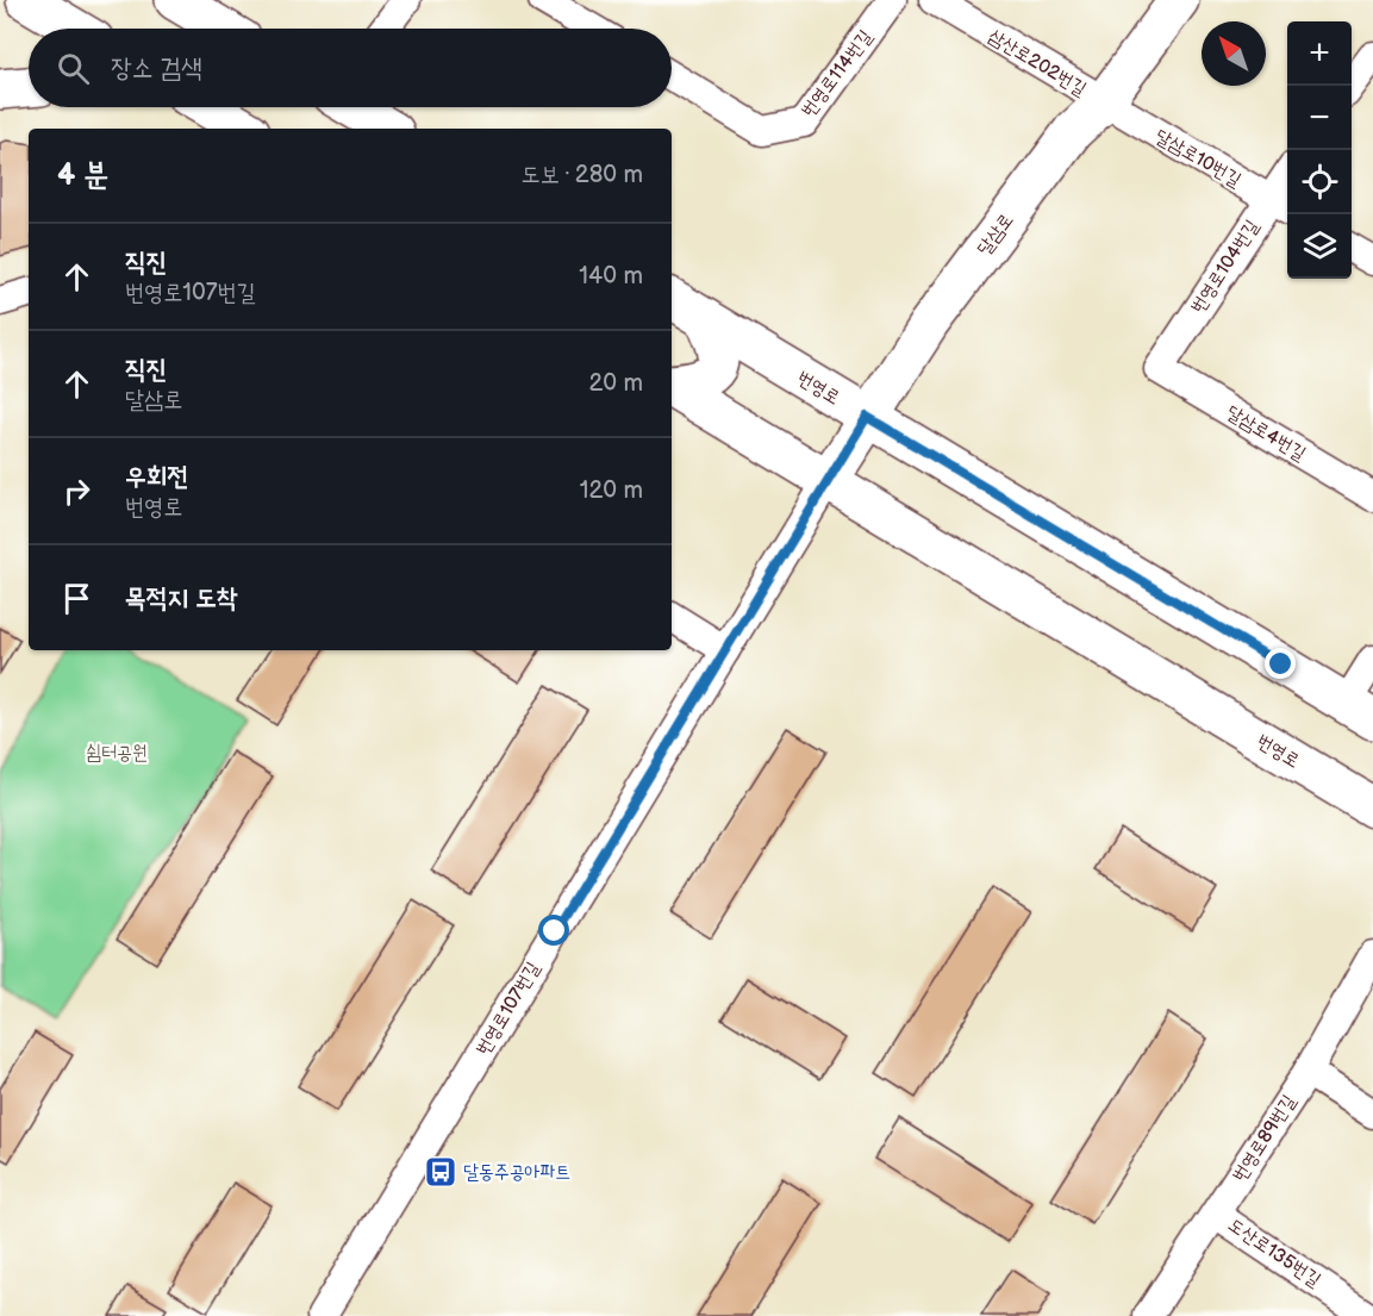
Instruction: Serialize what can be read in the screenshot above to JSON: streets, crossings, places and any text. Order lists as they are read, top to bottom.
{
  "streets": {
    "main road": ["달삼로", "번영로"],
    "street": [
      "삼산로202번길",
      "번영로114번길",
      "달삼로10번길",
      "번영로104번길",
      "달삼로4번길",
      "번영로107번길",
      "번영로89번길",
      "도산로135번길"
    ]
  },
  "crossings": [
    ["삼산로202번길", "달삼로10번길"],
    ["삼산로202번길", "달삼로"],
    ["달삼로10번길", "달삼로"],
    ["달삼로10번길", "번영로104번길"],
    ["달삼로", "번영로"],
    ["달삼로", "번영로107번길"],
    ["번영로104번길", "달삼로4번길"],
    ["번영로", "번영로107번길"],
    ["번영로89번길", "도산로135번길"]
  ],
  "parks": ["쉼터공원"],
  "places": {
    "bus stop": ["달동주공아파트"]
  },
  "north": "top left",
  "page": {
    "map_buttons": ["+", "−"],
    "search": "장소 검색",
    "heading": ["4 분", "도보 · 280 m"],
    "list": [
      ["직진", "번영로107번길", "140 m"],
      ["직진", "달삼로", "20 m"],
      ["우회전", "번영로", "120 m"],
      "목적지 도착"
    ]
  }
}
